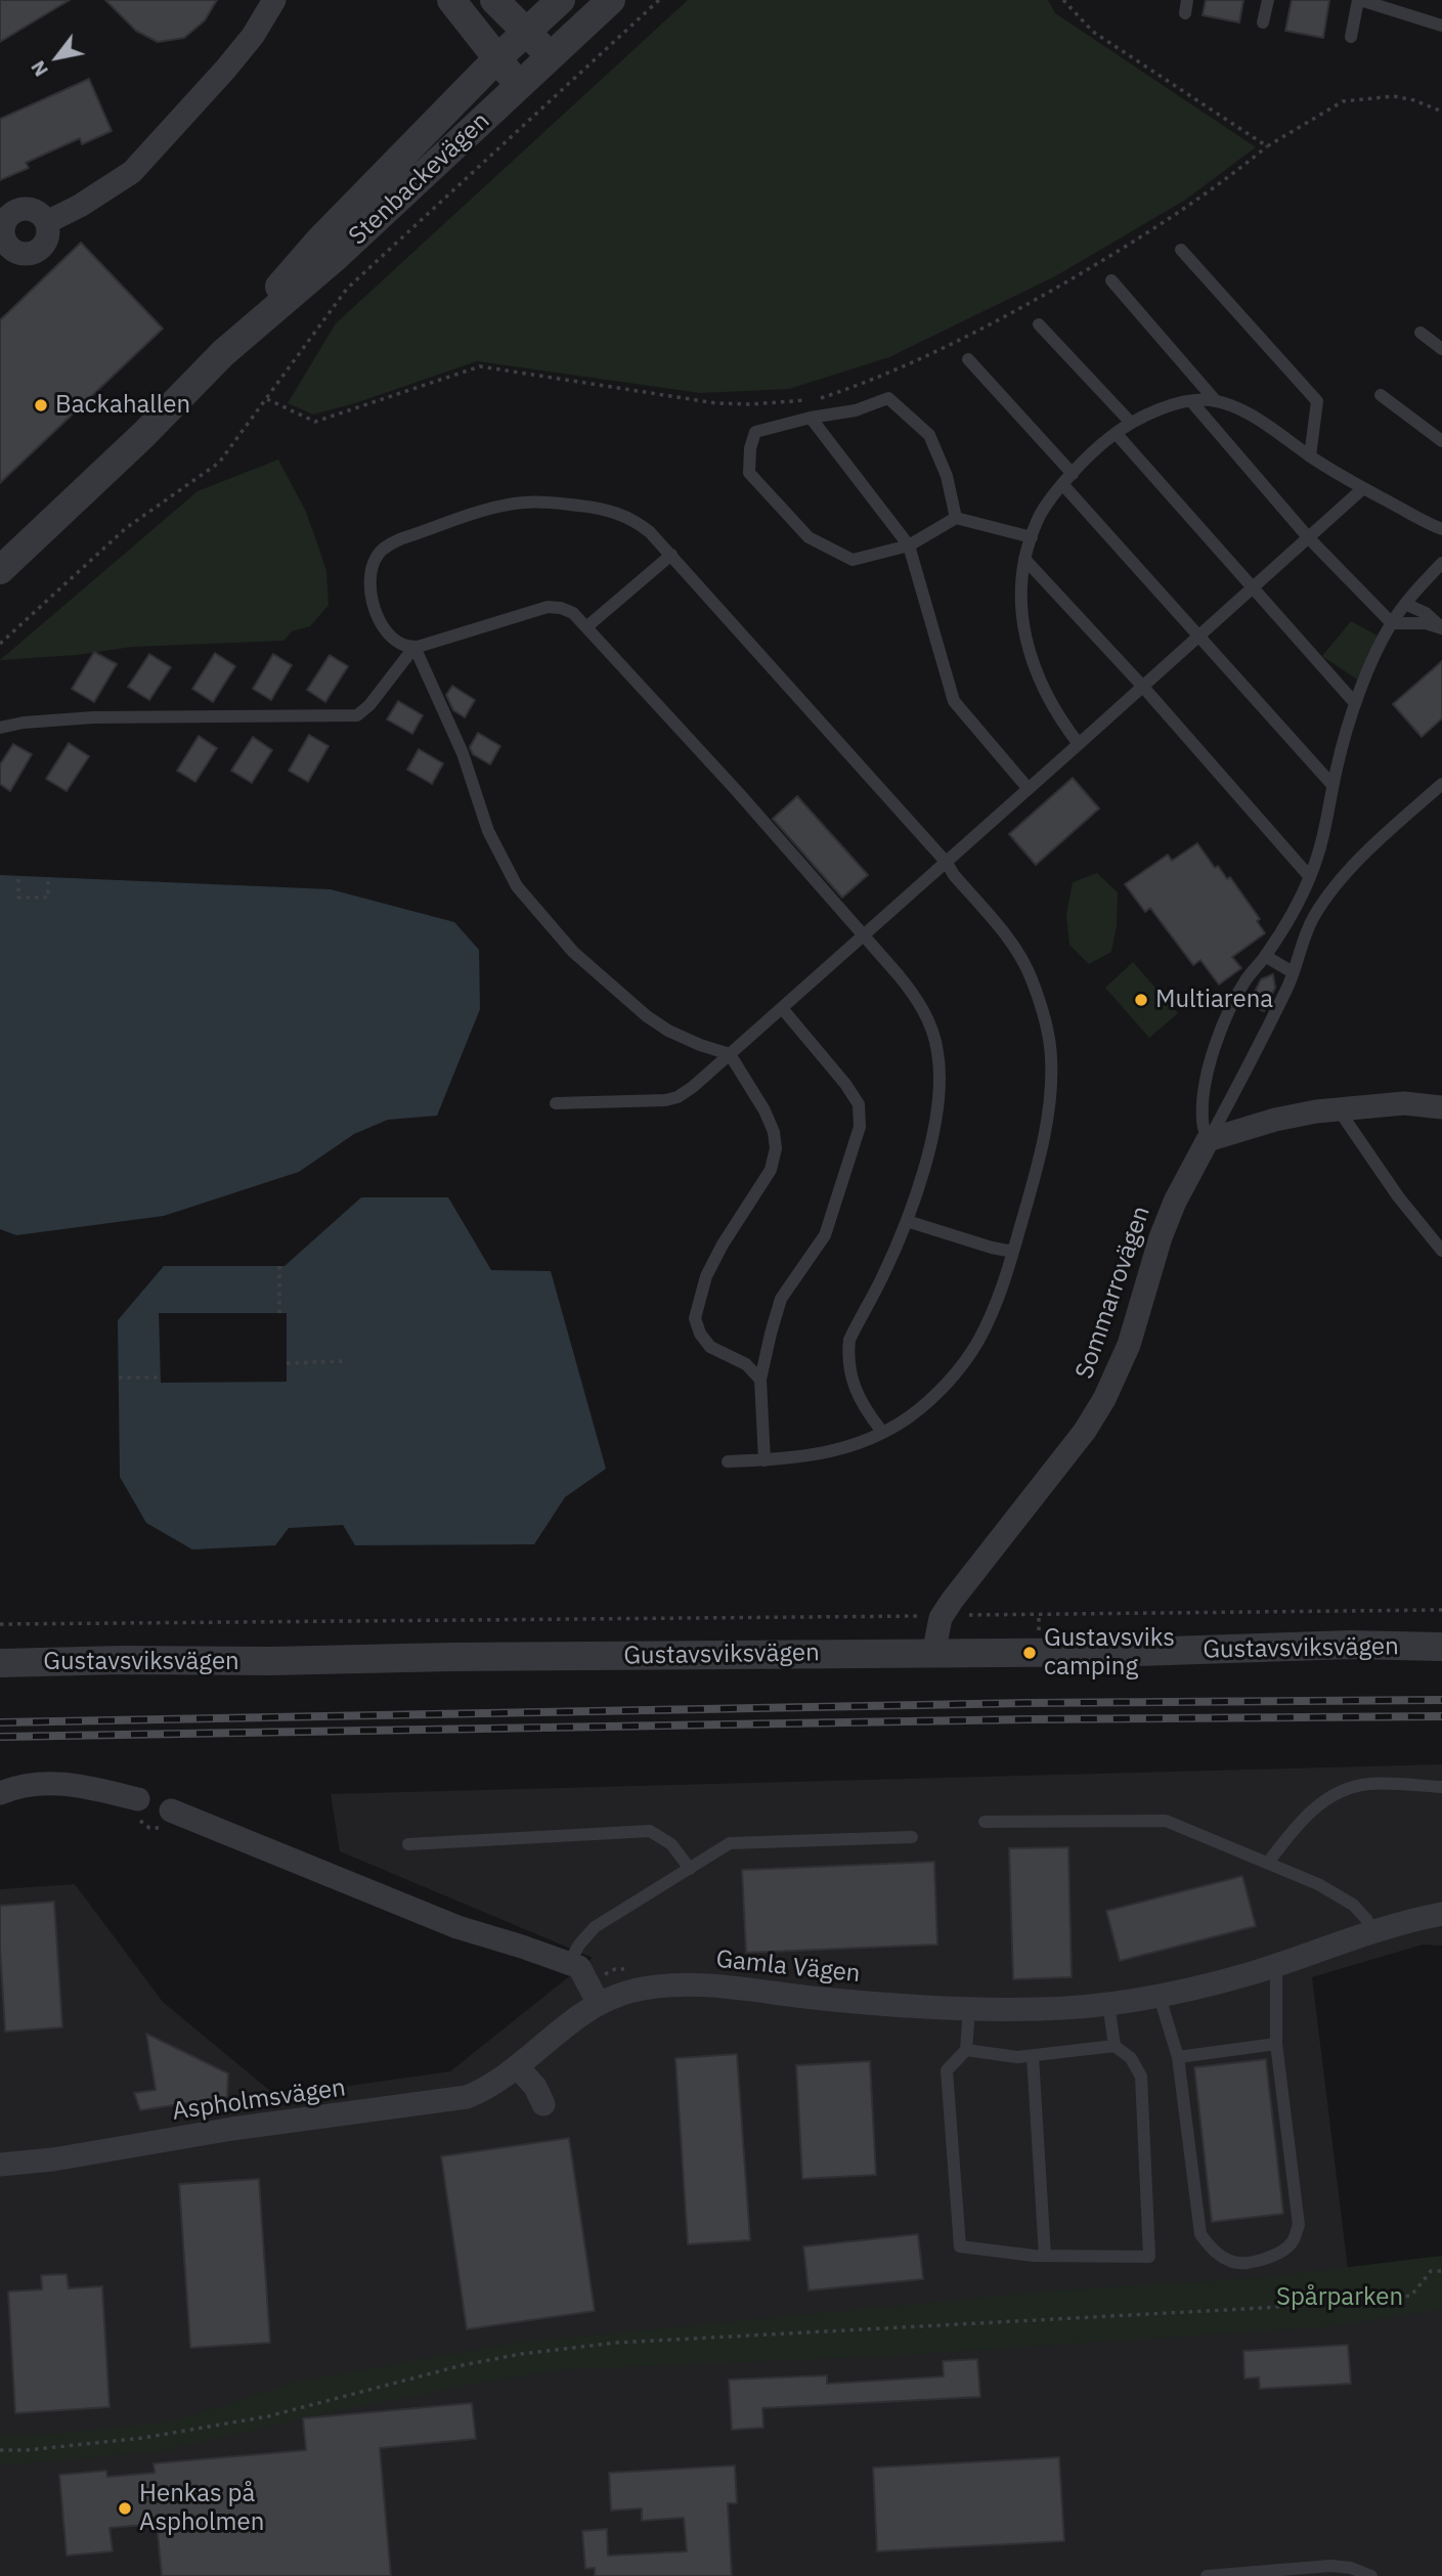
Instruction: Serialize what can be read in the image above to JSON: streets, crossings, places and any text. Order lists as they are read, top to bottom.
{
  "streets": {
    "street": [
      "Stenbackevägen",
      "Sommarrovägen",
      "Gustavsviksvägen",
      "Gamla Vägen",
      "Aspholmsvägen"
    ]
  },
  "crossings": [
    ["Sommarrovägen", "Gustavsviksvägen"],
    ["Gamla Vägen", "Aspholmsvägen"]
  ],
  "parks": ["Spårparken"],
  "places": [
    "Backahallen",
    "Multiarena",
    "Gustavsviks camping",
    "Henkas på Aspholmen"
  ],
  "north": "bottom left"
}
